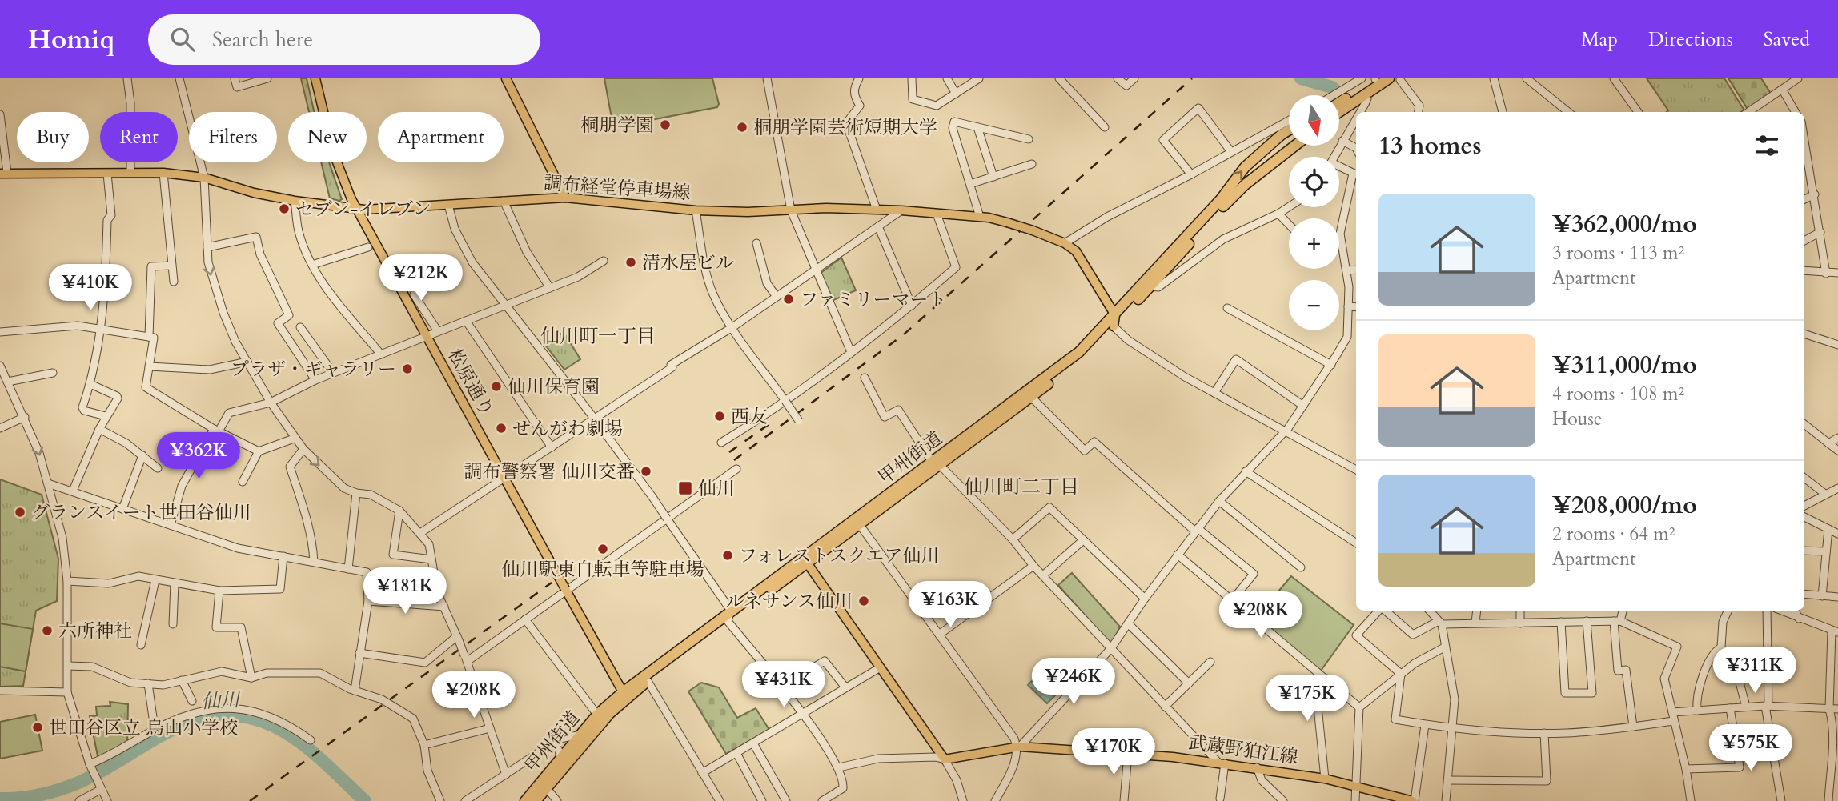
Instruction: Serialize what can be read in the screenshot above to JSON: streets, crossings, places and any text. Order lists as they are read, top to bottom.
{
  "streets": {
    "highway": ["甲州街道"],
    "main road": ["調布経堂停車場線", "松原通り", "武蔵野狛江線"]
  },
  "crossings": [
    ["調布経堂停車場線", "松原通り"],
    ["調布経堂停車場線", "甲州街道"],
    ["松原通り", "甲州街道"]
  ],
  "districts": ["仙川町一丁目", "仙川町二丁目"],
  "water": ["仙川"],
  "places": {
    "other": [
      "桐朋学園",
      "桐朋学園芸術短期大学",
      "セブン-イレブン",
      "清水屋ビル",
      "ファミリーマート",
      "プラザ・ギャラリー",
      "仙川保育園",
      "西友",
      "せんがわ劇場",
      "調布警察署 仙川交番",
      "グランスイート世田谷仙川",
      "仙川駅東自転車等駐車場",
      "フォレストスクエア仙川",
      "ルネサンス仙川",
      "六所神社",
      "世田谷区立 烏山小学校"
    ],
    "transit": ["仙川"]
  },
  "north": "bottom",
  "page": {
    "header": "Homiq",
    "search": "Search here",
    "nav": ["Map", "Directions", "Saved"],
    "map_buttons": ["+", "−"],
    "chip": [
      "Buy",
      "Rent",
      "Filters",
      "New",
      "Apartment"
    ],
    "heading": "13 homes",
    "list": [
      {
        "name": "¥362,000/mo",
        "note": "3 rooms · 113 m² · Apartment"
      },
      {
        "name": "¥311,000/mo",
        "note": "4 rooms · 108 m² · House"
      },
      {
        "name": "¥208,000/mo",
        "note": "2 rooms · 64 m² · Apartment"
      }
    ],
    "price": [
      "¥212K",
      "¥410K",
      "¥362K",
      "¥181K",
      "¥163K",
      "¥208K",
      "¥311K",
      "¥246K",
      "¥431K",
      "¥208K",
      "¥175K",
      "¥575K",
      "¥170K"
    ]
  }
}
